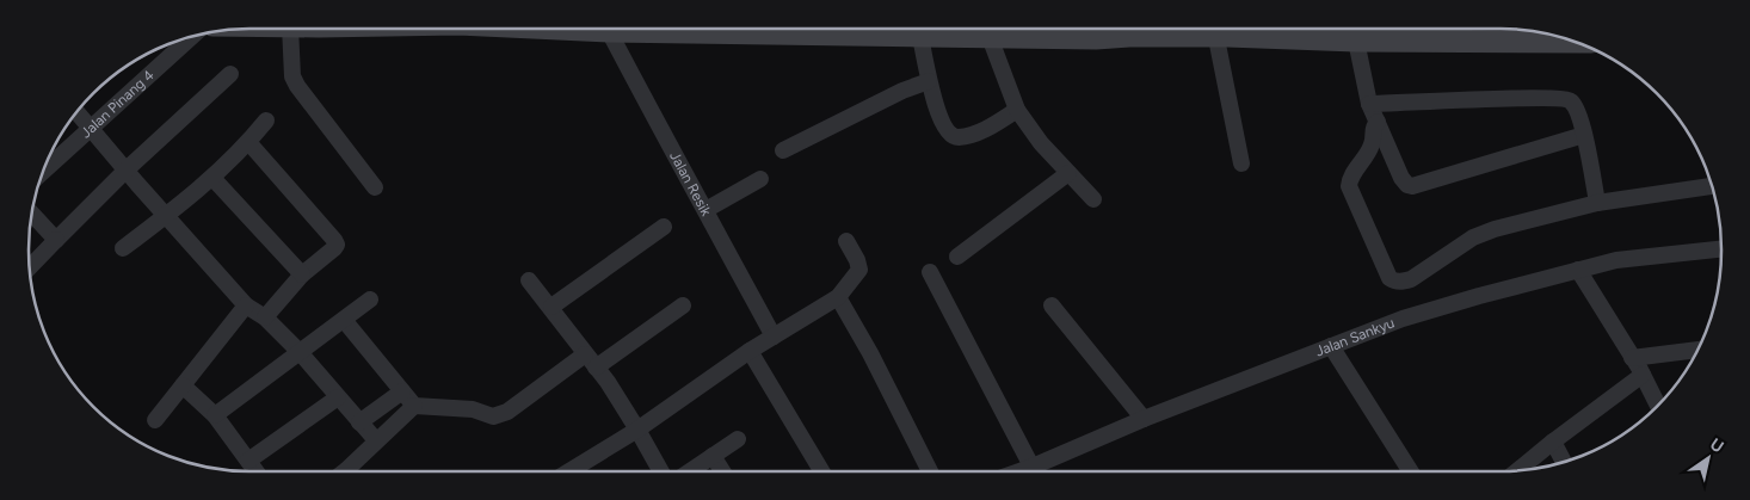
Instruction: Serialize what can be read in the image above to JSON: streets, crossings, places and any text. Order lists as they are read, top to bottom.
{
  "streets": {
    "street": ["Jalan Pinang 4", "Jalan Resik", "Jalan Sankyu"]
  },
  "north": "top right"
}
